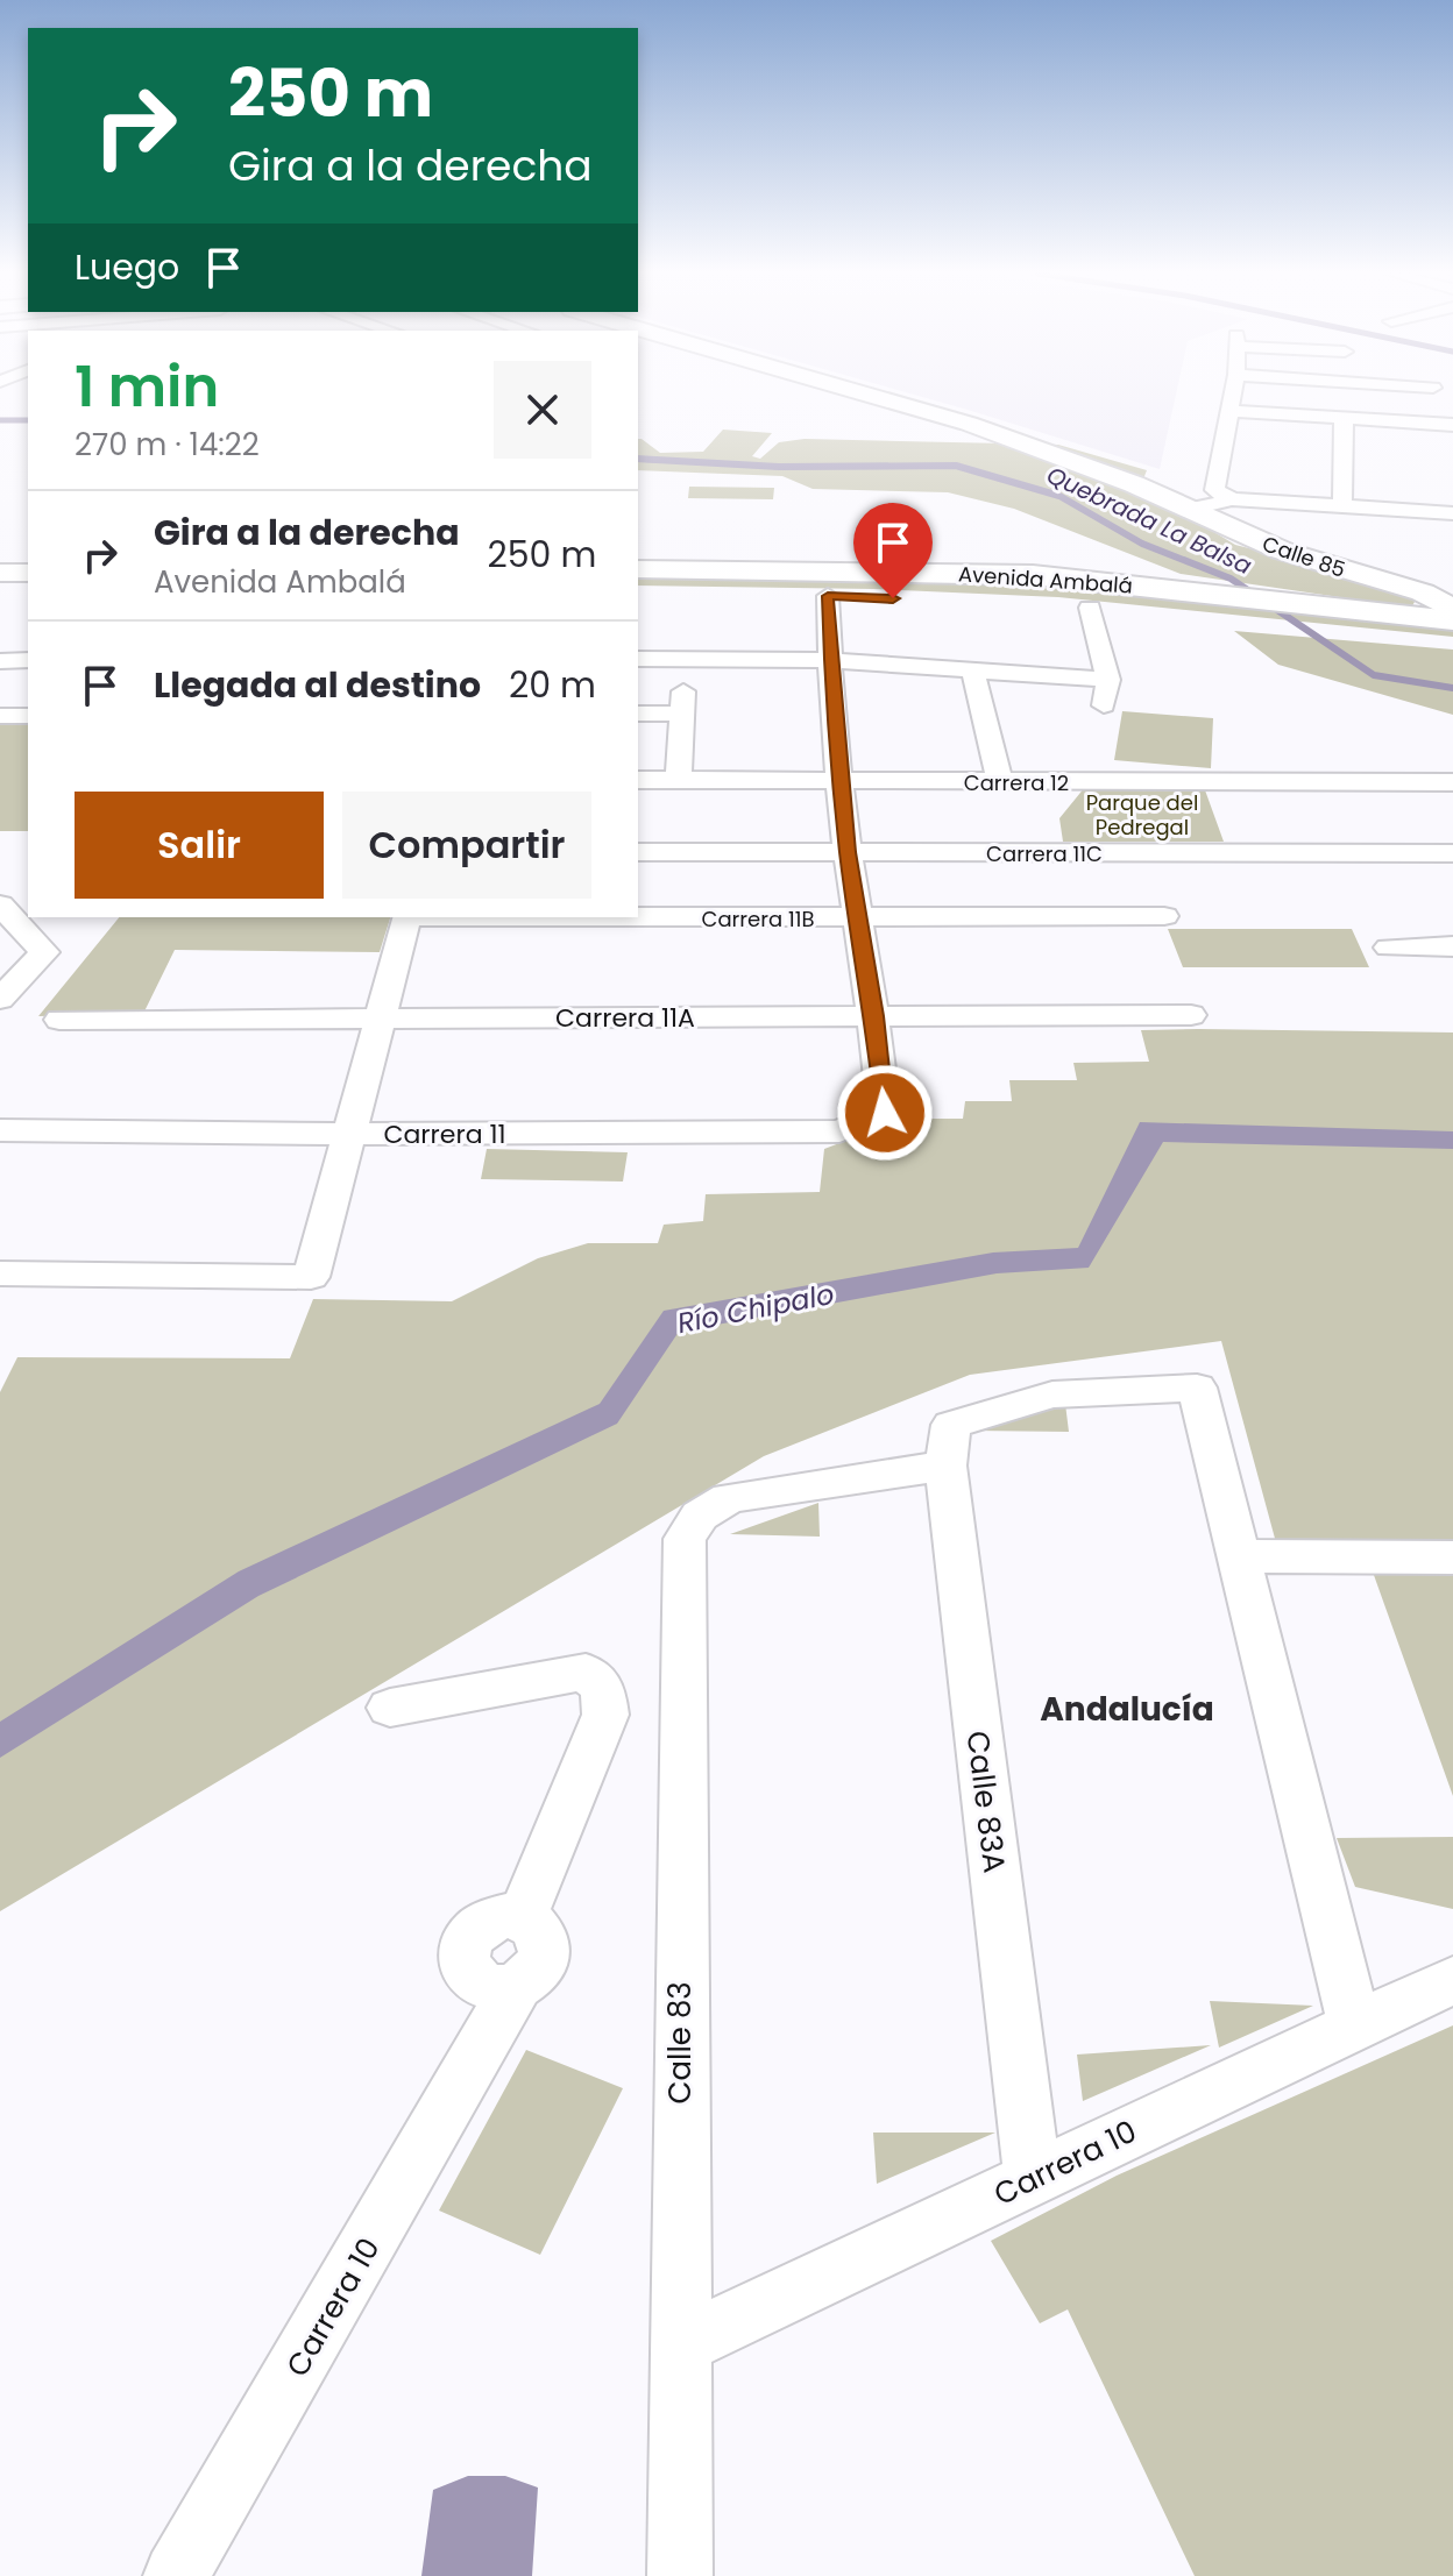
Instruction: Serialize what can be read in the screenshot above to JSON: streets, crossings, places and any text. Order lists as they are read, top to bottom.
{
  "streets": {
    "main road": ["Calle 85", "Avenida Ambalá"],
    "street": [
      "Carrera 12",
      "Carrera 11C",
      "Carrera 11B",
      "Carrera 11A",
      "Carrera 11",
      "Calle 83A",
      "Calle 83",
      "Carrera 10"
    ]
  },
  "crossings": [
    ["Carrera 11A", "Carrera 11"],
    ["Calle 83A", "Calle 83"],
    ["Calle 83A", "Carrera 10"],
    ["Calle 83", "Carrera 10"]
  ],
  "districts": ["Andalucía"],
  "water": ["Quebrada La Balsa", "Río Chipalo"],
  "parks": ["Parque del Pedregal"],
  "page": {
    "turn": ["250 m", "Gira a la derecha"],
    "then": "Luego",
    "heading": ["1 min", "270 m · 14:22"],
    "list": [
      {
        "name": "Gira a la derecha",
        "note": "Avenida Ambalá",
        "value": "250 m"
      },
      {
        "name": "Llegada al destino",
        "value": "20 m"
      }
    ],
    "buttons": ["Salir", "Compartir"]
  }
}
